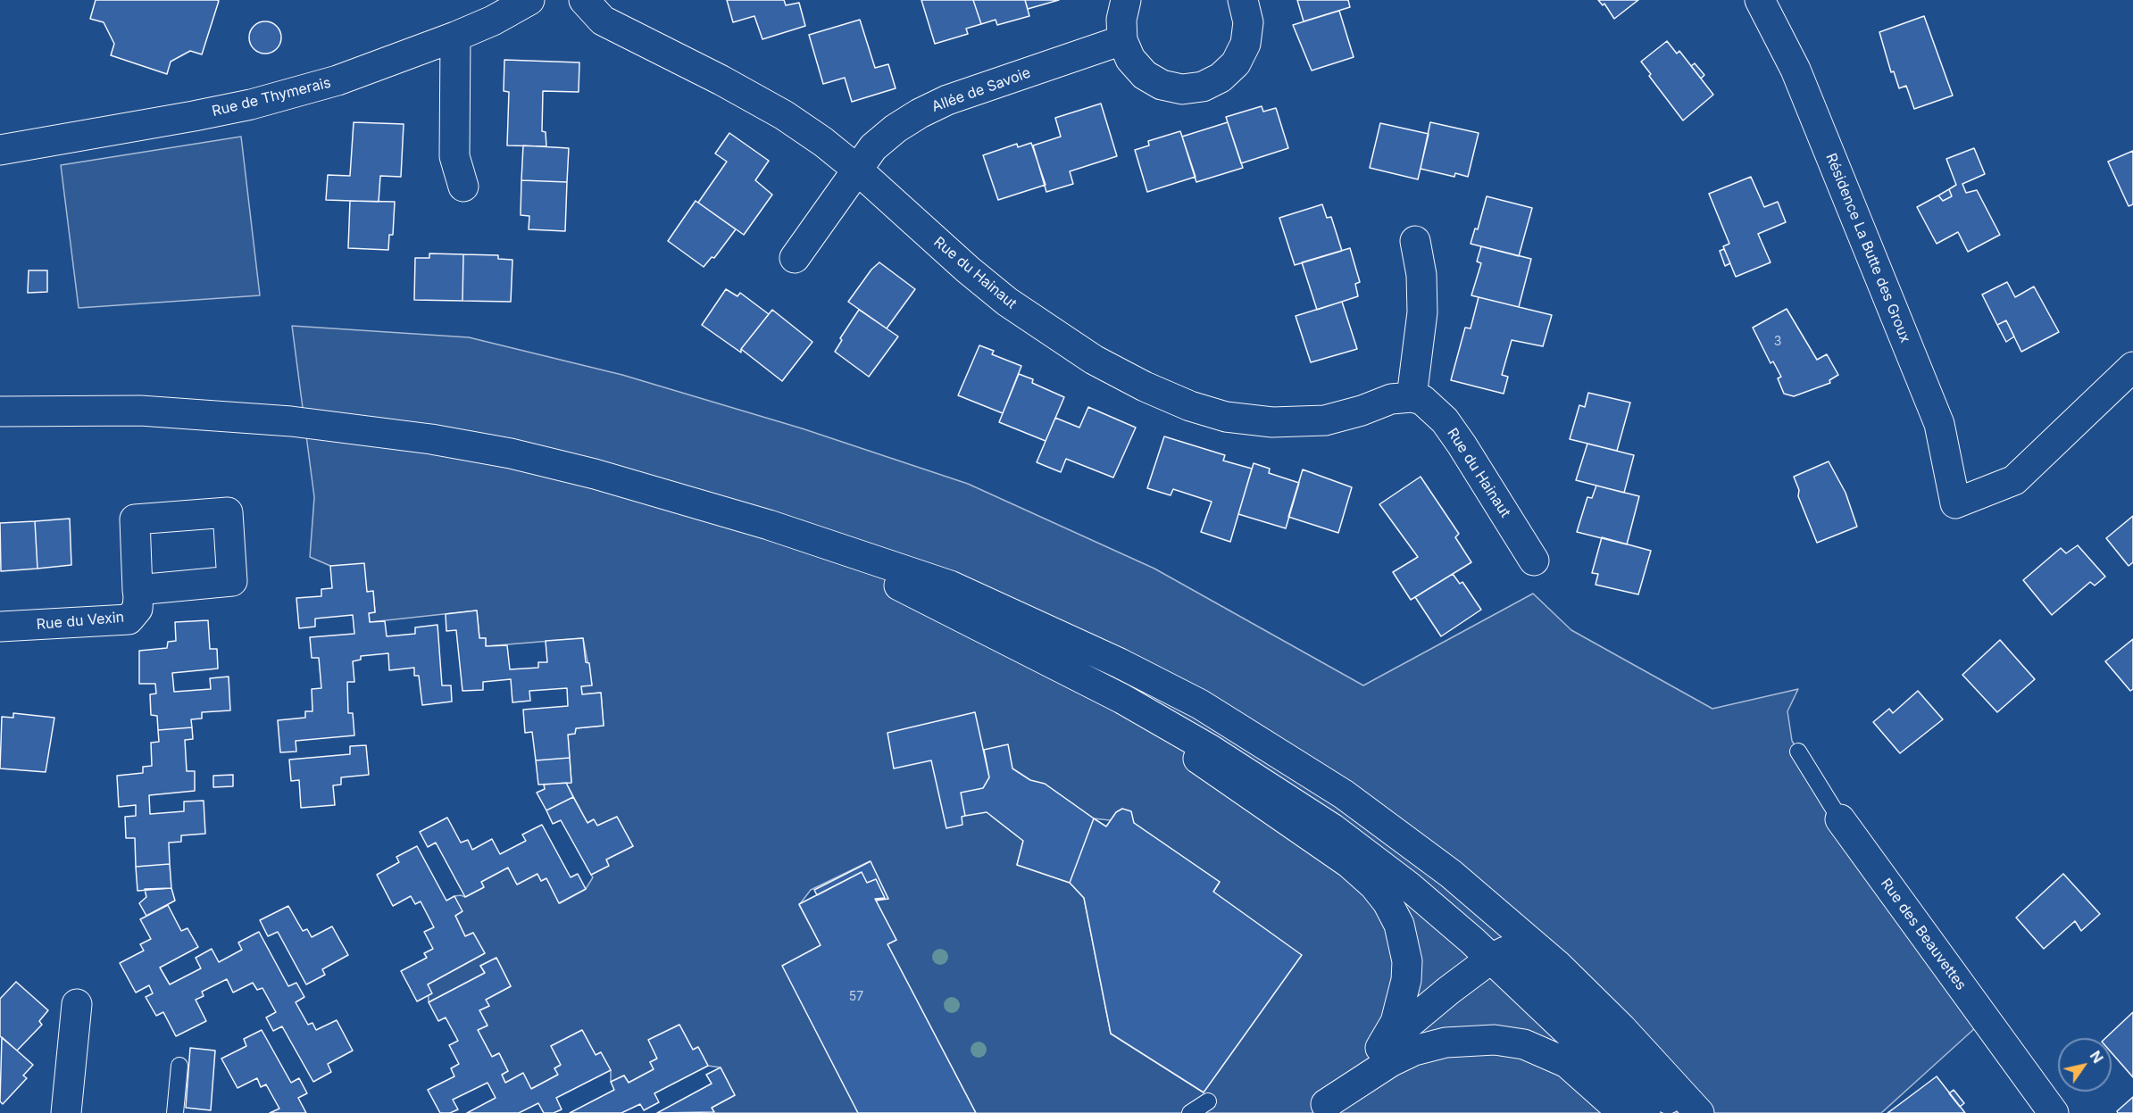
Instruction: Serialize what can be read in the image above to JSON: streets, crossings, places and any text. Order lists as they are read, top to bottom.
{
  "streets": {
    "street": [
      "Allée de Savoie",
      "Rue de Thymerais",
      "Résidence La Butte des Groux",
      "Rue du Hainaut",
      "Rue du Vexin",
      "Rue des Beauvettes"
    ]
  },
  "crossings": [
    ["Allée de Savoie", "Rue du Hainaut"]
  ],
  "house_numbers": ["3", "57"],
  "north": "top right"
}
